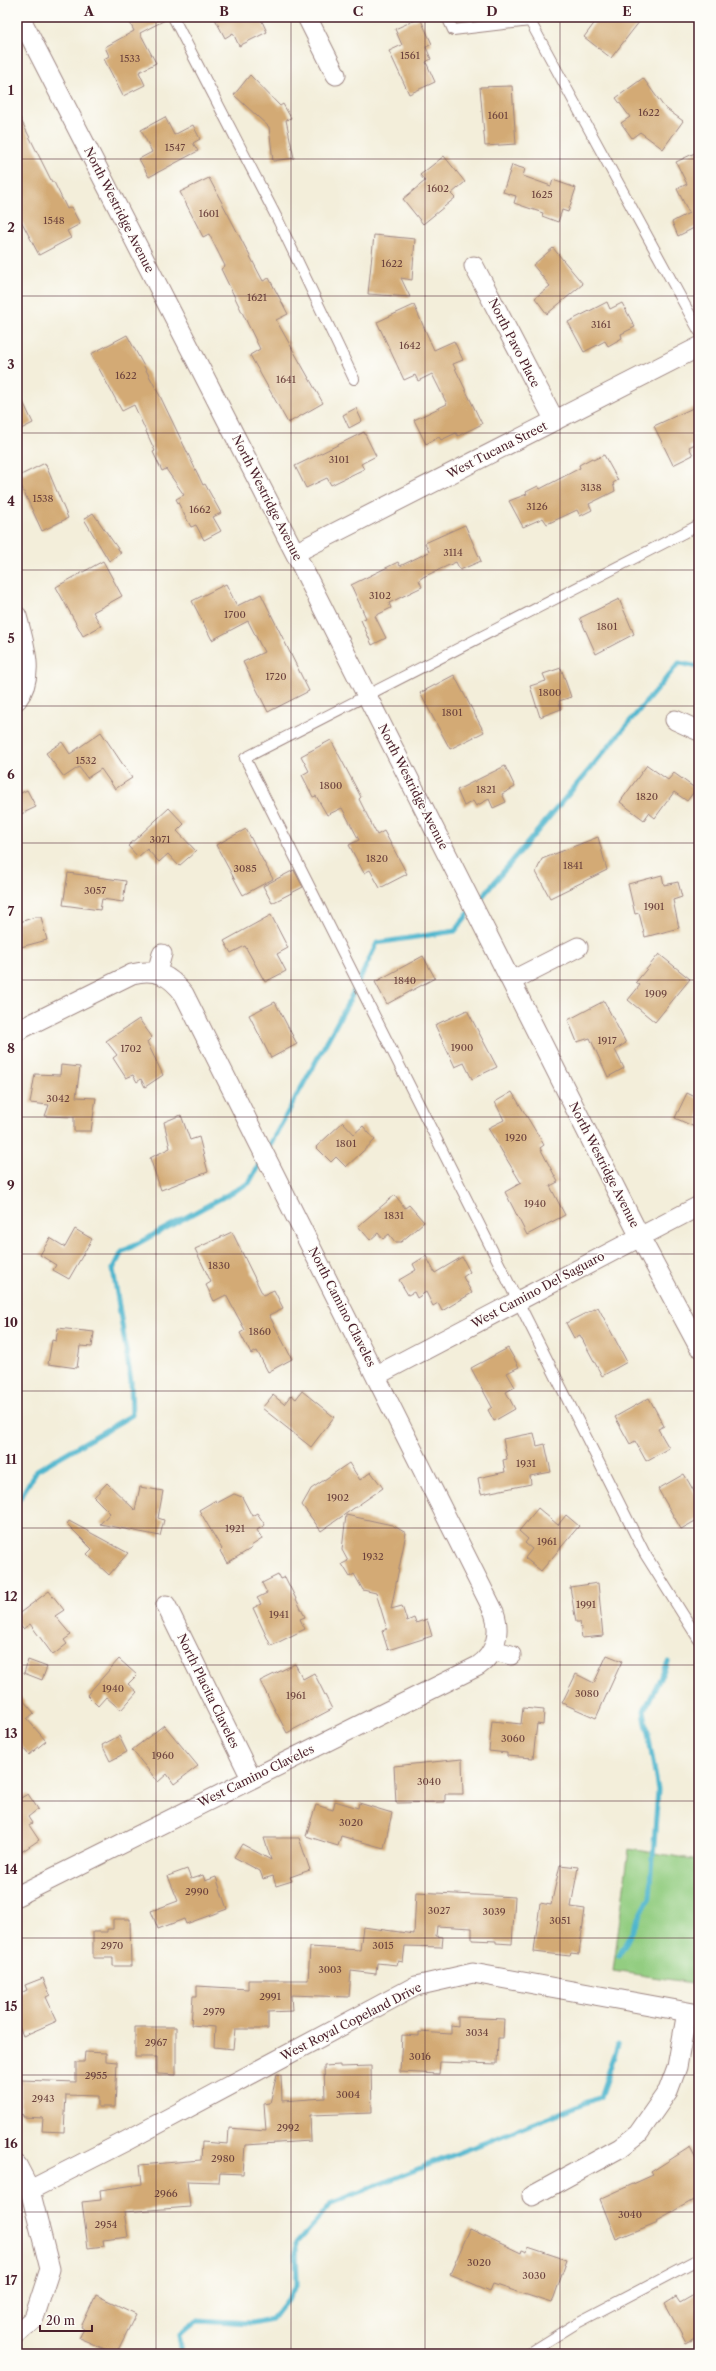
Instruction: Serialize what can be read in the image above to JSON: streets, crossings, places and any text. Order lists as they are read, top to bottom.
{
  "streets": {
    "street": [
      "North Westridge Avenue",
      "North Pavo Place",
      "West Tucana Street",
      "West Camino Del Saguaro",
      "North Camino Claveles",
      "North Placita Claveles",
      "West Camino Claveles",
      "West Royal Copeland Drive"
    ]
  },
  "crossings": [
    ["North Westridge Avenue", "West Tucana Street"],
    ["North Westridge Avenue", "West Camino Del Saguaro"],
    ["North Pavo Place", "West Tucana Street"],
    ["West Camino Del Saguaro", "North Camino Claveles"],
    ["North Camino Claveles", "West Camino Claveles"],
    ["North Placita Claveles", "West Camino Claveles"]
  ],
  "house_numbers": [
    "1561",
    "1533",
    "1622",
    "1601",
    "1547",
    "1602",
    "1625",
    "1601",
    "1548",
    "1622",
    "1621",
    "3161",
    "1642",
    "1622",
    "1641",
    "3101",
    "3138",
    "1538",
    "3126",
    "1662",
    "3114",
    "3102",
    "1700",
    "1801",
    "1720",
    "1800",
    "1801",
    "1532",
    "1800",
    "1821",
    "1820",
    "3071",
    "1820",
    "1841",
    "3085",
    "3057",
    "1901",
    "1840",
    "1909",
    "1917",
    "1900",
    "1702",
    "3042",
    "1920",
    "1801",
    "1940",
    "1831",
    "1830",
    "1860",
    "1931",
    "1902",
    "1921",
    "1961",
    "1932",
    "1991",
    "1941",
    "1940",
    "3080",
    "1961",
    "3060",
    "1960",
    "3040",
    "3020",
    "2990",
    "3027",
    "3039",
    "3051",
    "2970",
    "3015",
    "3003",
    "2991",
    "2979",
    "3034",
    "2967",
    "3016",
    "2955",
    "3004",
    "2943",
    "2992",
    "2980",
    "2966",
    "3040",
    "2954",
    "3020",
    "3030"
  ],
  "scale_bar": "20 m",
  "grid": {
    "columns": [
      "A",
      "B",
      "C",
      "D",
      "E"
    ],
    "rows": [
      "1",
      "2",
      "3",
      "4",
      "5",
      "6",
      "7",
      "8",
      "9",
      "10",
      "11",
      "12",
      "13",
      "14",
      "15",
      "16",
      "17"
    ]
  }
}
